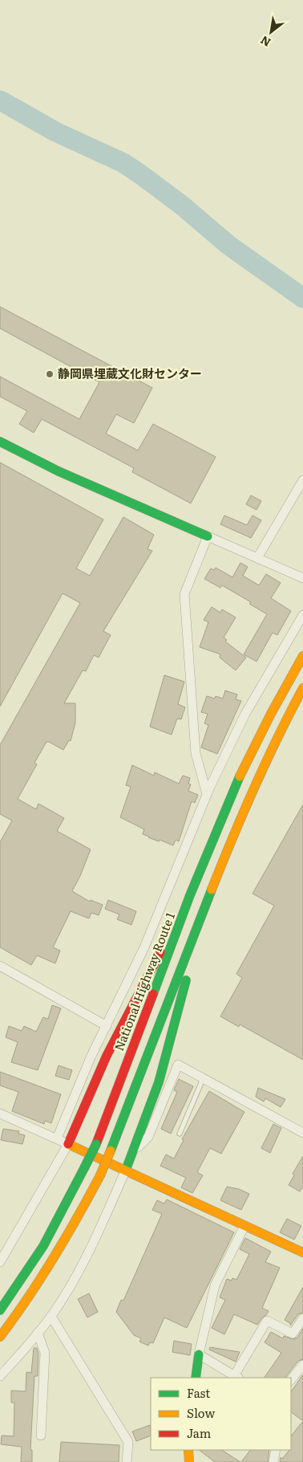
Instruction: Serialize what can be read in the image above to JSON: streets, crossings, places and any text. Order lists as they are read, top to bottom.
{
  "streets": {
    "main road": ["National Highway Route 1"]
  },
  "places": ["静岡県埋蔵文化財センター"],
  "legend": ["Fast", "Slow", "Jam"],
  "north": "bottom left"
}
